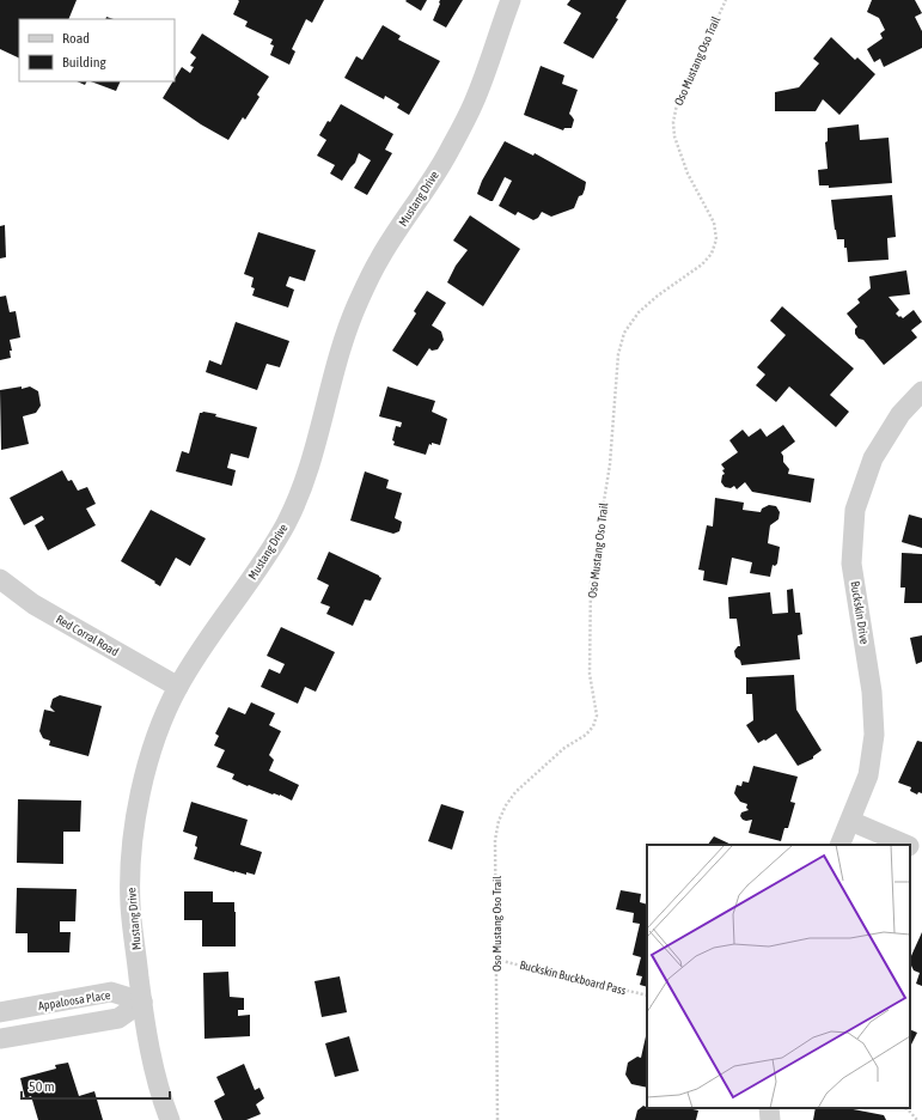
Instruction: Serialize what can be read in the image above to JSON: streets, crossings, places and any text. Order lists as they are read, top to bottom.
{
  "streets": {
    "street": [
      "Mustang Drive",
      "Buckskin Drive",
      "Red Corral Road",
      "Appaloosa Place"
    ],
    "path": ["Oso Mustang Oso Trail", "Buckskin Buckboard Pass"]
  },
  "crossings": [
    ["Oso Mustang Oso Trail", "Buckskin Buckboard Pass"],
    ["Mustang Drive", "Red Corral Road"],
    ["Mustang Drive", "Appaloosa Place"]
  ],
  "legend": ["Road", "Building"],
  "scale_bar": "50 m"
}
